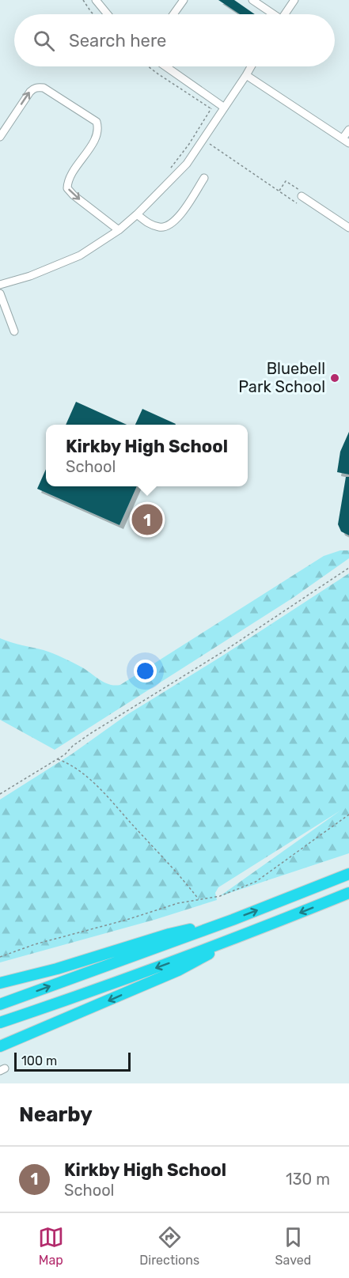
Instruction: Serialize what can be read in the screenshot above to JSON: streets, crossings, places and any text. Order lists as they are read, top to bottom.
{
  "places": ["Bluebell Park School"],
  "scale_bar": "100 m",
  "page": {
    "search": "Search here",
    "popup": ["Kirkby High School", "School"],
    "pins": "1",
    "scale": "100 m",
    "heading": "Nearby",
    "list": [
      {
        "mark": "1",
        "name": "Kirkby High School",
        "note": "School",
        "value": "130 m"
      }
    ],
    "nav": ["Map", "Directions", "Saved"]
  }
}
